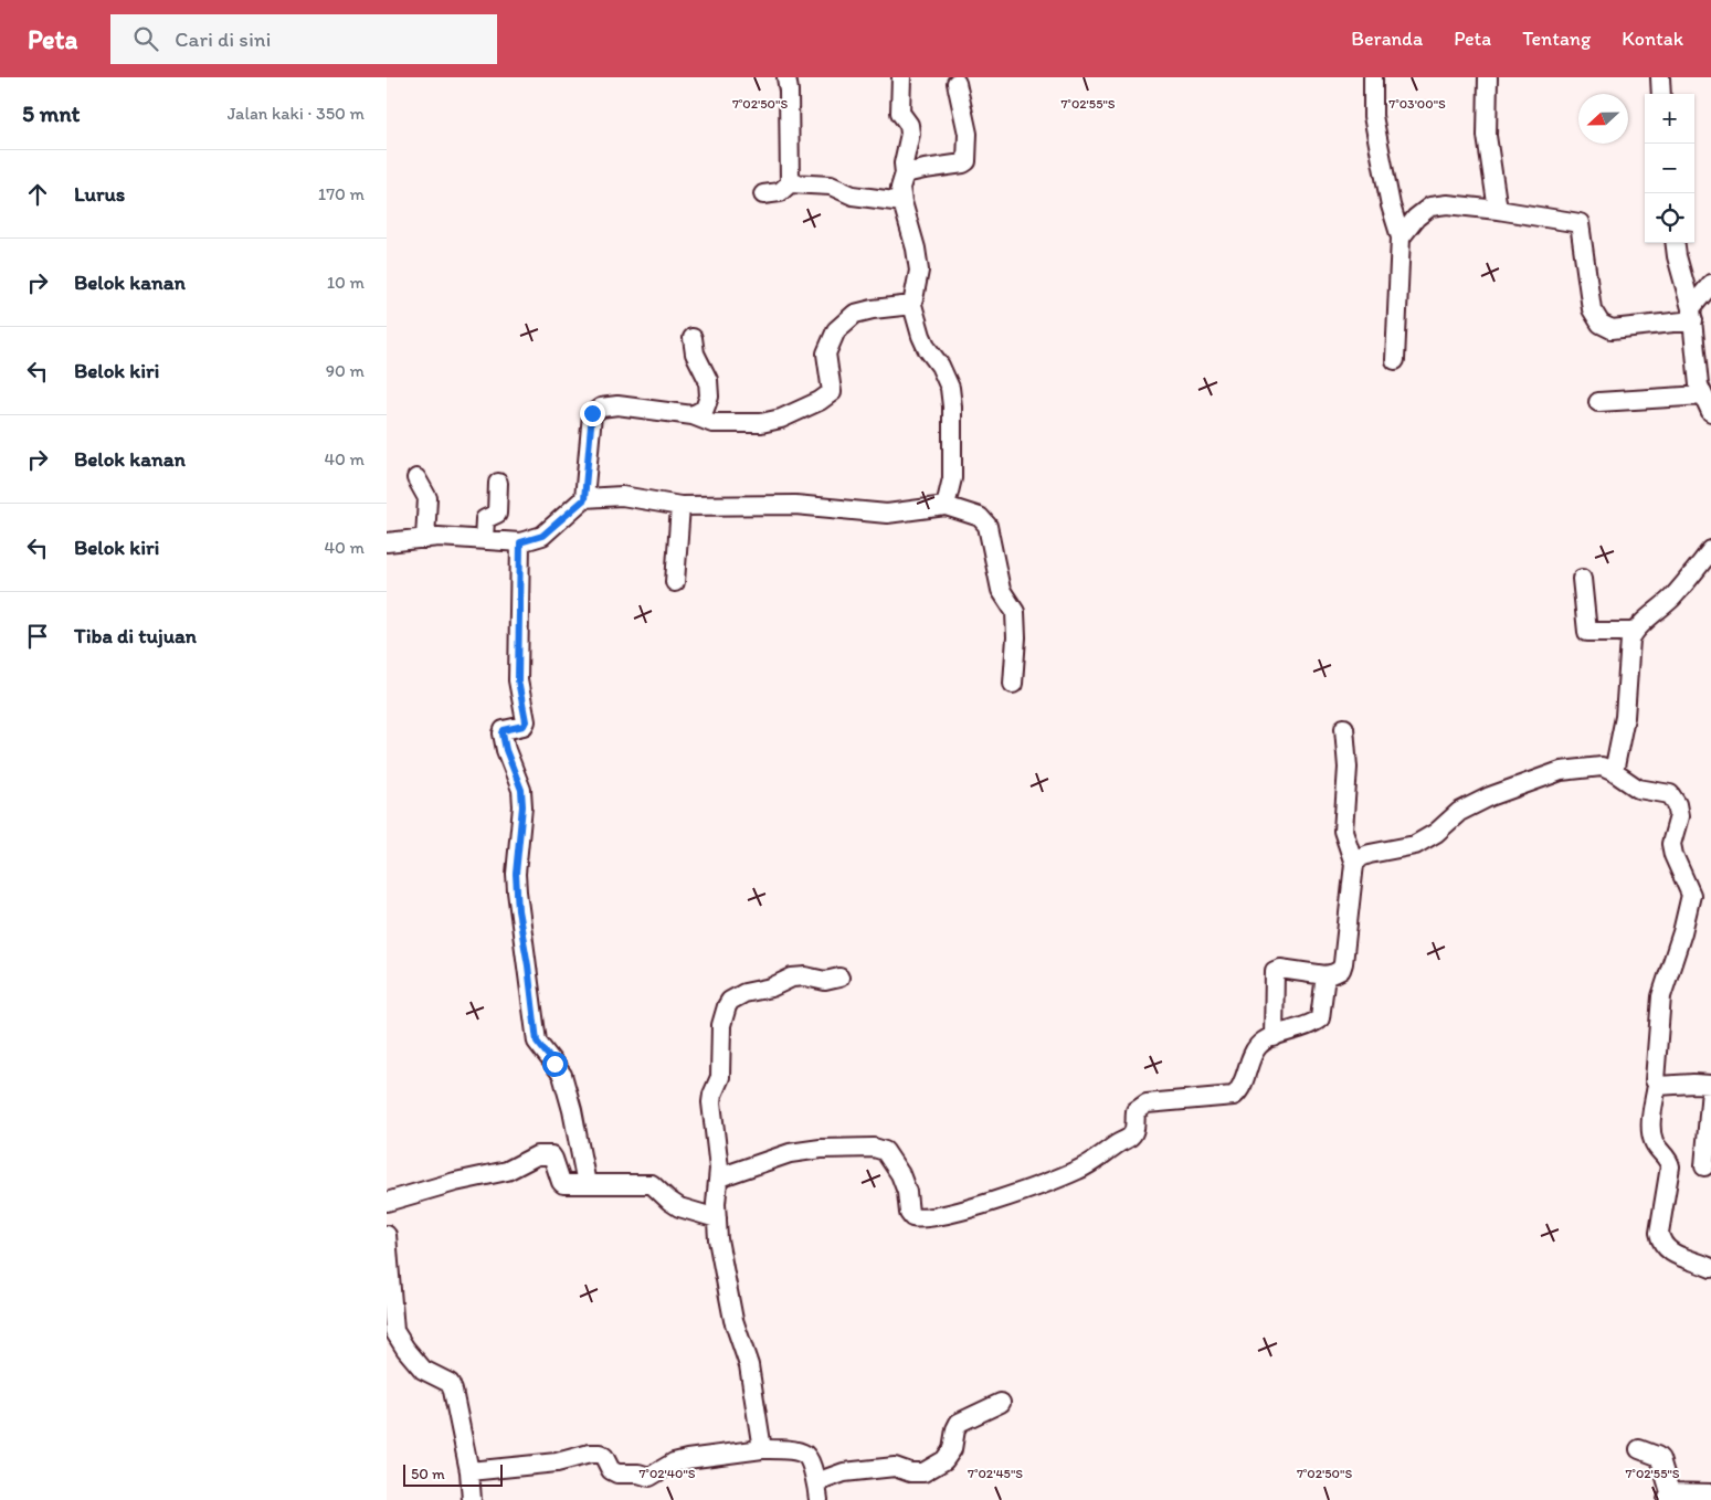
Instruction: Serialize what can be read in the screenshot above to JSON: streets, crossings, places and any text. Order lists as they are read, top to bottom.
{
  "scale_bar": "50 m",
  "north": "left",
  "page": {
    "header": "Peta",
    "search": "Cari di sini",
    "nav": [
      "Beranda",
      "Peta",
      "Tentang",
      "Kontak"
    ],
    "heading": ["5 mnt", "Jalan kaki · 350 m"],
    "map_buttons": ["+", "−"],
    "list": [
      ["Lurus", "170 m"],
      ["Belok kanan", "10 m"],
      ["Belok kiri", "90 m"],
      ["Belok kanan", "40 m"],
      ["Belok kiri", "40 m"],
      "Tiba di tujuan"
    ],
    "scale": "50 m"
  },
  "coordinates": [
    "7°02'50\"S",
    "7°02'55\"S",
    "7°03'00\"S",
    "7°02'40\"S",
    "7°02'45\"S"
  ]
}
